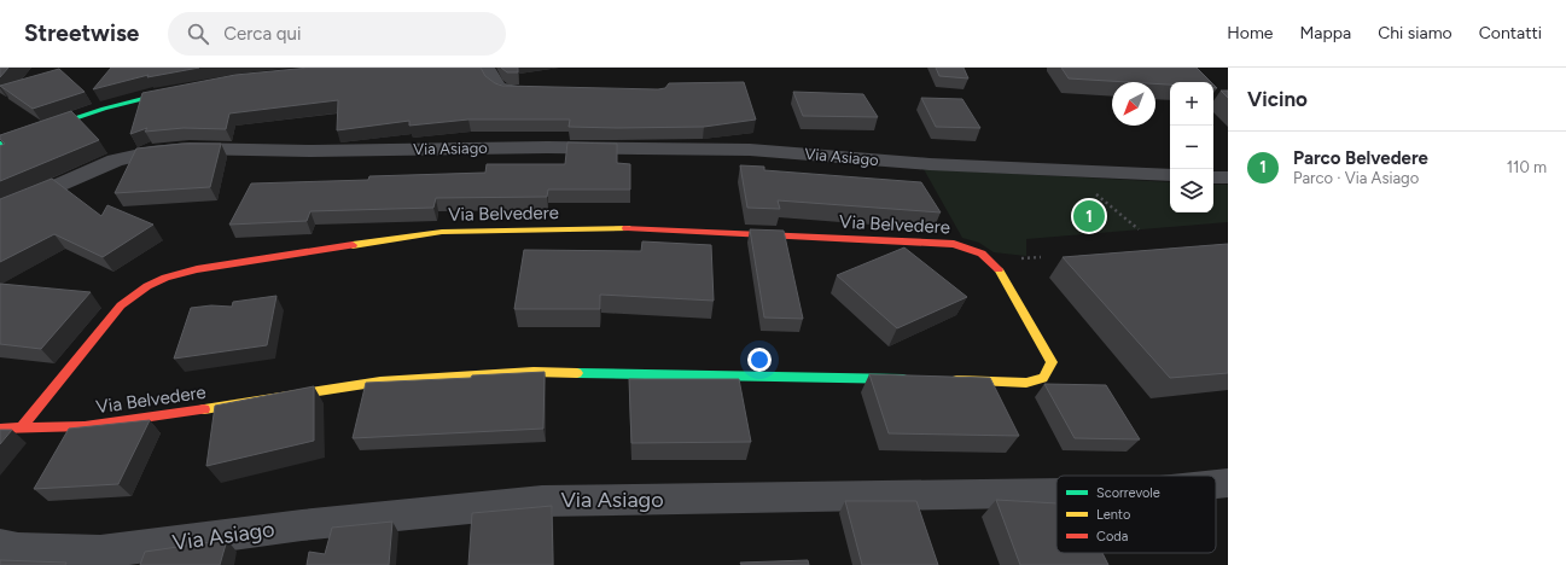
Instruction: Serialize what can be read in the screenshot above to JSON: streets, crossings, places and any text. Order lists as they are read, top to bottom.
{
  "streets": {
    "street": ["Via Asiago", "Via Belvedere"]
  },
  "legend": ["Scorrevole", "Lento", "Coda"],
  "north": "bottom left",
  "page": {
    "header": "Streetwise",
    "search": "Cerca qui",
    "nav": [
      "Home",
      "Mappa",
      "Chi siamo",
      "Contatti"
    ],
    "heading": "Vicino",
    "map_buttons": ["+", "−"],
    "list": [
      {
        "mark": "1",
        "name": "Parco Belvedere",
        "note": "Parco · Via Asiago",
        "value": "110 m"
      }
    ],
    "pins": "1"
  }
}
